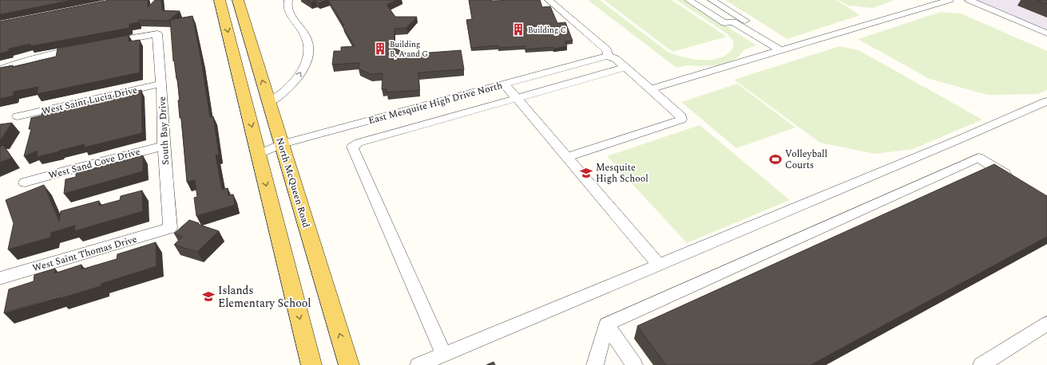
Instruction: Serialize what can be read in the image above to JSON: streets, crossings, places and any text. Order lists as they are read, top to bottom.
{
  "streets": {
    "main road": ["North McQueen Road"],
    "street": [
      "West Saint Lucia Drive",
      "East Mesquite High Drive North",
      "South Bay Drive",
      "West Sand Cove Drive",
      "West Saint Thomas Drive"
    ]
  },
  "crossings": [
    ["West Saint Lucia Drive", "South Bay Drive"],
    ["East Mesquite High Drive North", "North McQueen Road"],
    ["South Bay Drive", "West Sand Cove Drive"],
    ["South Bay Drive", "West Saint Thomas Drive"]
  ],
  "places": {
    "building": ["Building C", "Building B, A and G"],
    "sports": ["Volleyball Courts"],
    "school or university": ["Mesquite High School", "Islands Elementary School"]
  }
}
